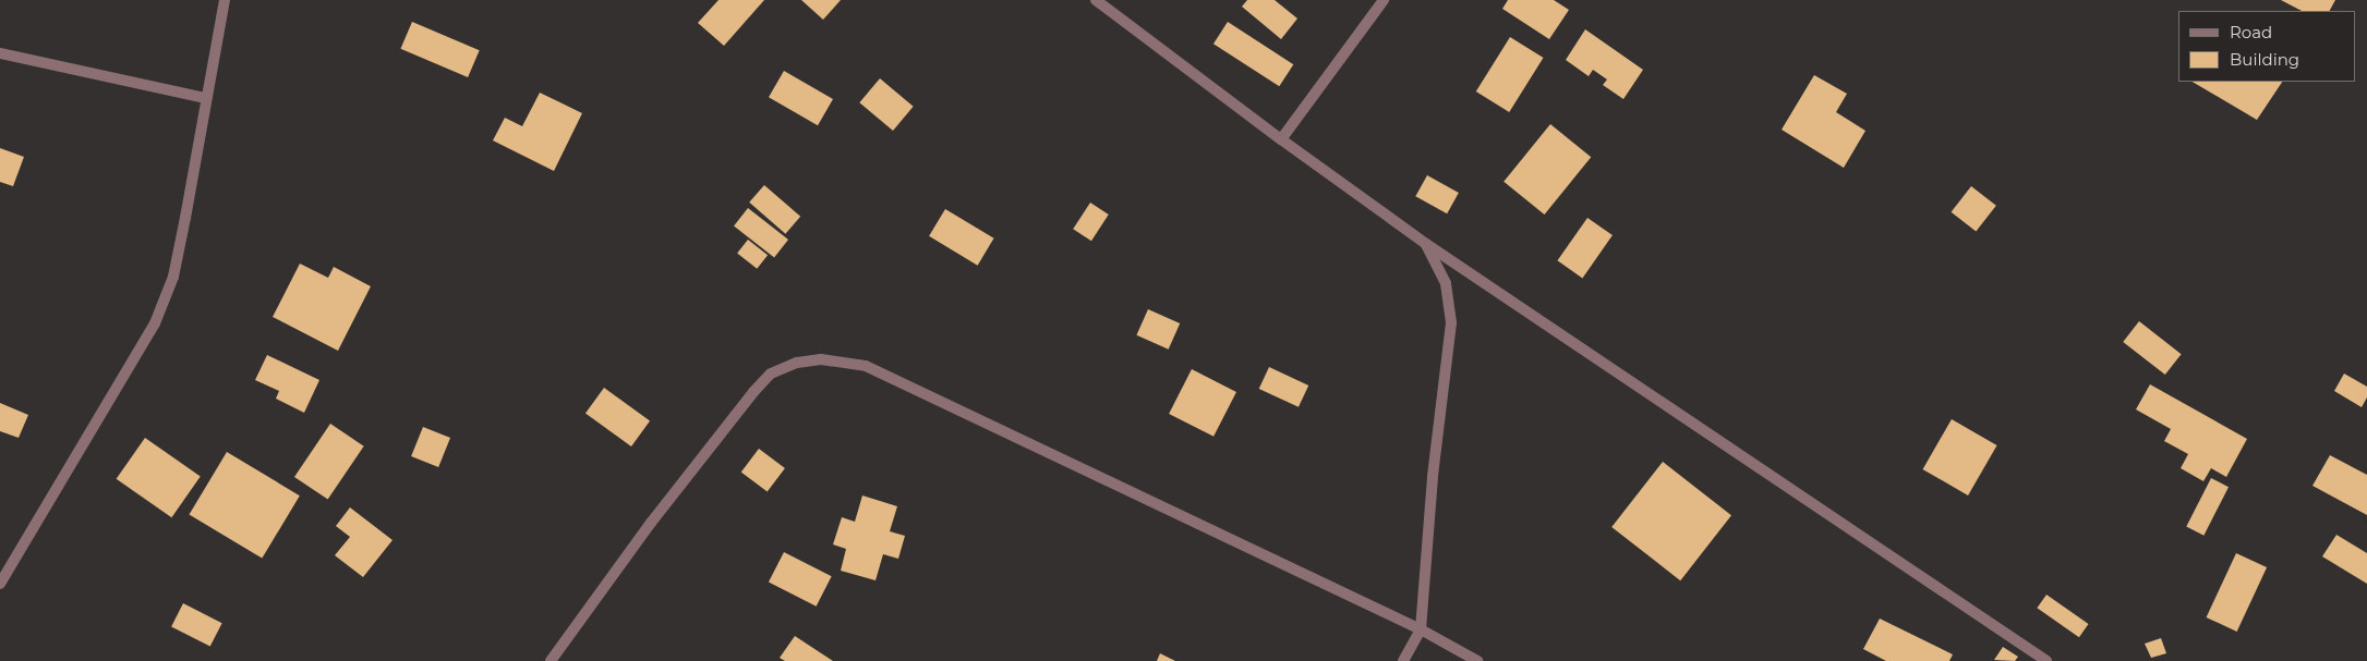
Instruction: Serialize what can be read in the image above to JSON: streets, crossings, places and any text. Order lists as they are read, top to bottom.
{
  "legend": ["Road", "Building"]
}
